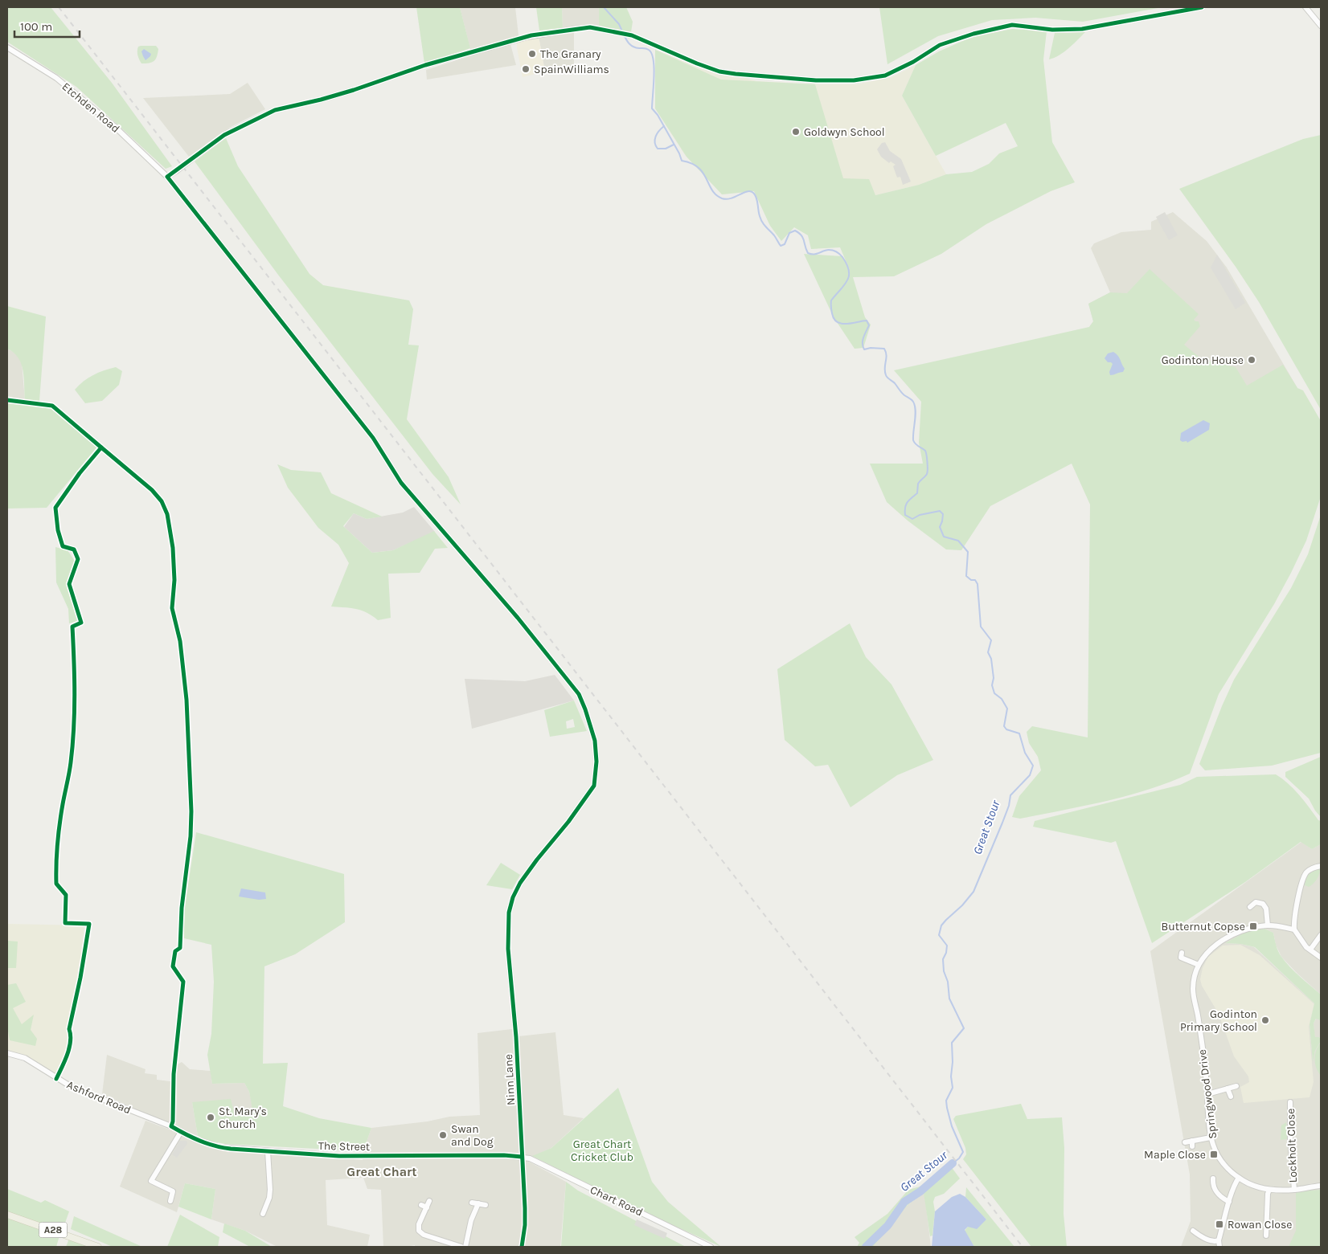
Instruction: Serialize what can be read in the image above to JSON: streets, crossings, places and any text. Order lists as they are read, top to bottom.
{
  "streets": {
    "main road": ["A28"],
    "street": [
      "Etchden Road",
      "Ninn Lane",
      "Springwood Drive",
      "Ashford Road",
      "Lockholt Close",
      "The Street",
      "Chart Road"
    ]
  },
  "crossings": [
    ["Etchden Road", "Ninn Lane"],
    ["Ninn Lane", "The Street"],
    ["Ninn Lane", "Chart Road"],
    ["Springwood Drive", "Lockholt Close"],
    ["Ashford Road", "The Street"],
    ["The Street", "Chart Road"]
  ],
  "districts": ["Great Chart"],
  "water": ["Great Stour"],
  "parks": ["Great Chart Cricket Club"],
  "places": {
    "other": [
      "The Granary",
      "SpainWilliams",
      "Goldwyn School",
      "Godinton House",
      "Godinton Primary School",
      "St. Mary's Church",
      "Swan and Dog"
    ],
    "transit": ["Butternut Copse", "Maple Close", "Rowan Close"]
  },
  "scale_bar": "100 m"
}
